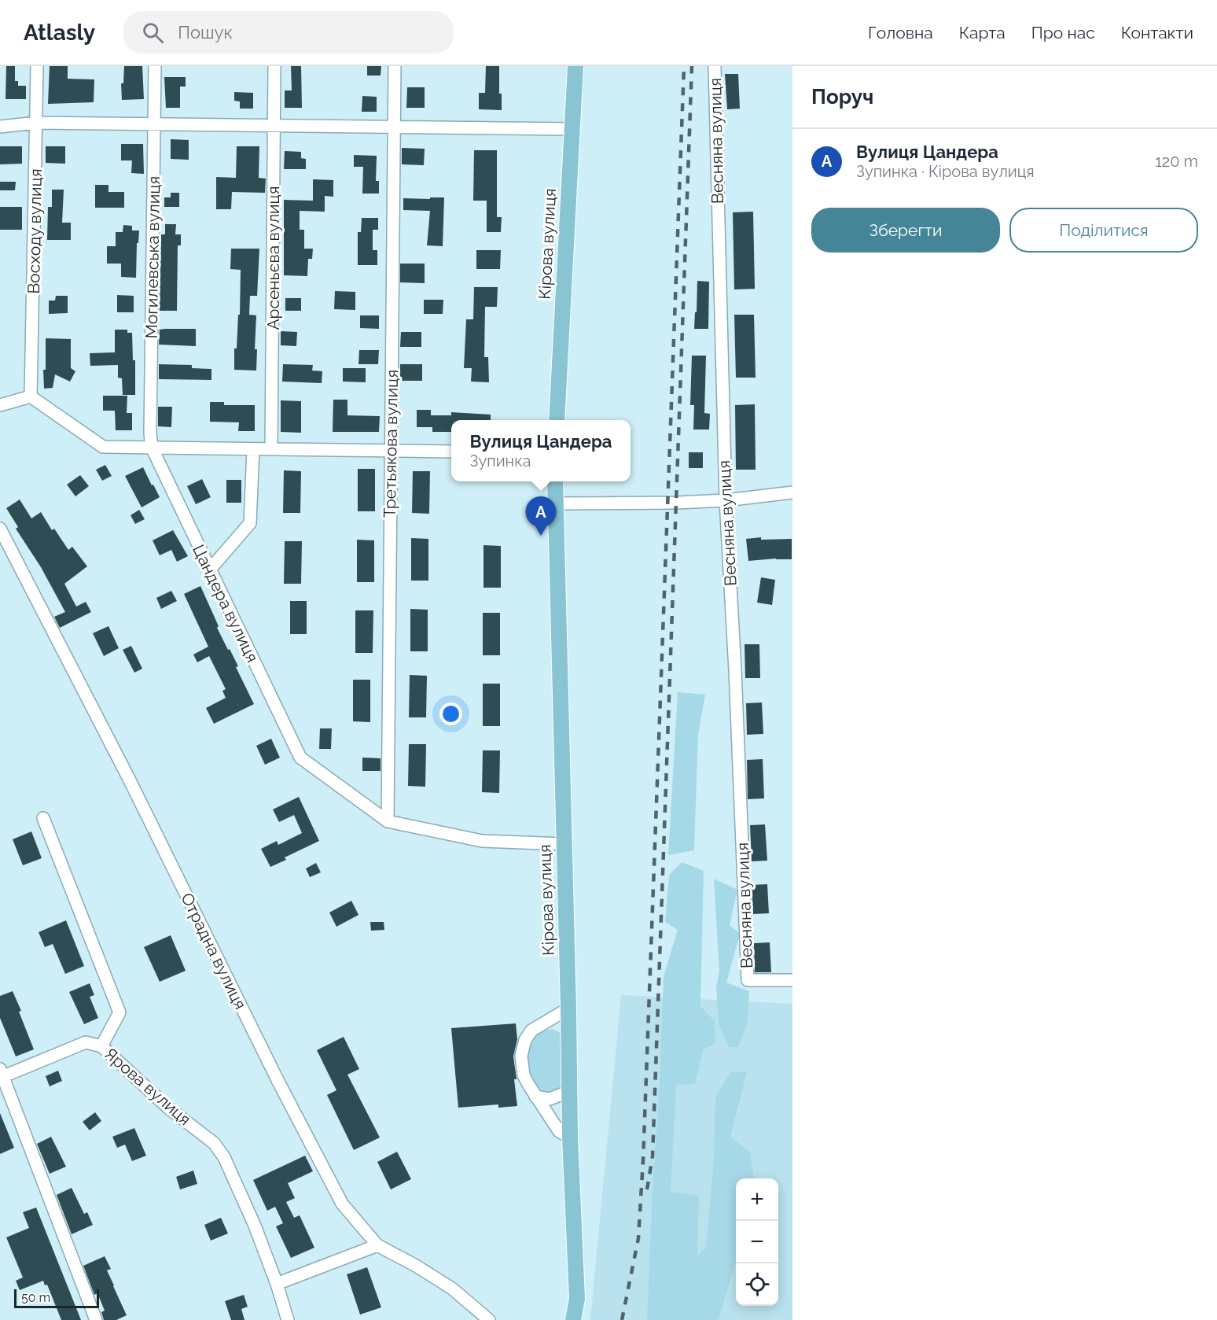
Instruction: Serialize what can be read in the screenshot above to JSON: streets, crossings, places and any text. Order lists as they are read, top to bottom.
{
  "streets": {
    "main road": ["Кірова вулиця"],
    "street": [
      "Весняна вулиця",
      "Восходу вулиця",
      "Могилевська вулиця",
      "Арсеньєва вулиця",
      "Третьякова вулиця",
      "Цандера вулиця",
      "Отрадна вулиця",
      "Ярова вулиця"
    ]
  },
  "crossings": [
    ["Могилевська вулиця", "Цандера вулиця"],
    ["Третьякова вулиця", "Цандера вулиця"]
  ],
  "scale_bar": "50 m",
  "page": {
    "header": "Atlasly",
    "search": "Пошук",
    "nav": [
      "Головна",
      "Карта",
      "Про нас",
      "Контакти"
    ],
    "heading": "Поруч",
    "list": [
      {
        "mark": "A",
        "name": "Вулиця Цандера",
        "note": "Зупинка · Кірова вулиця",
        "value": "120 m"
      }
    ],
    "buttons": ["Зберегти", "Поділитися"],
    "popup": ["Вулиця Цандера", "Зупинка"],
    "pins": "A",
    "map_buttons": ["+", "−"],
    "scale": "50 m"
  }
}
